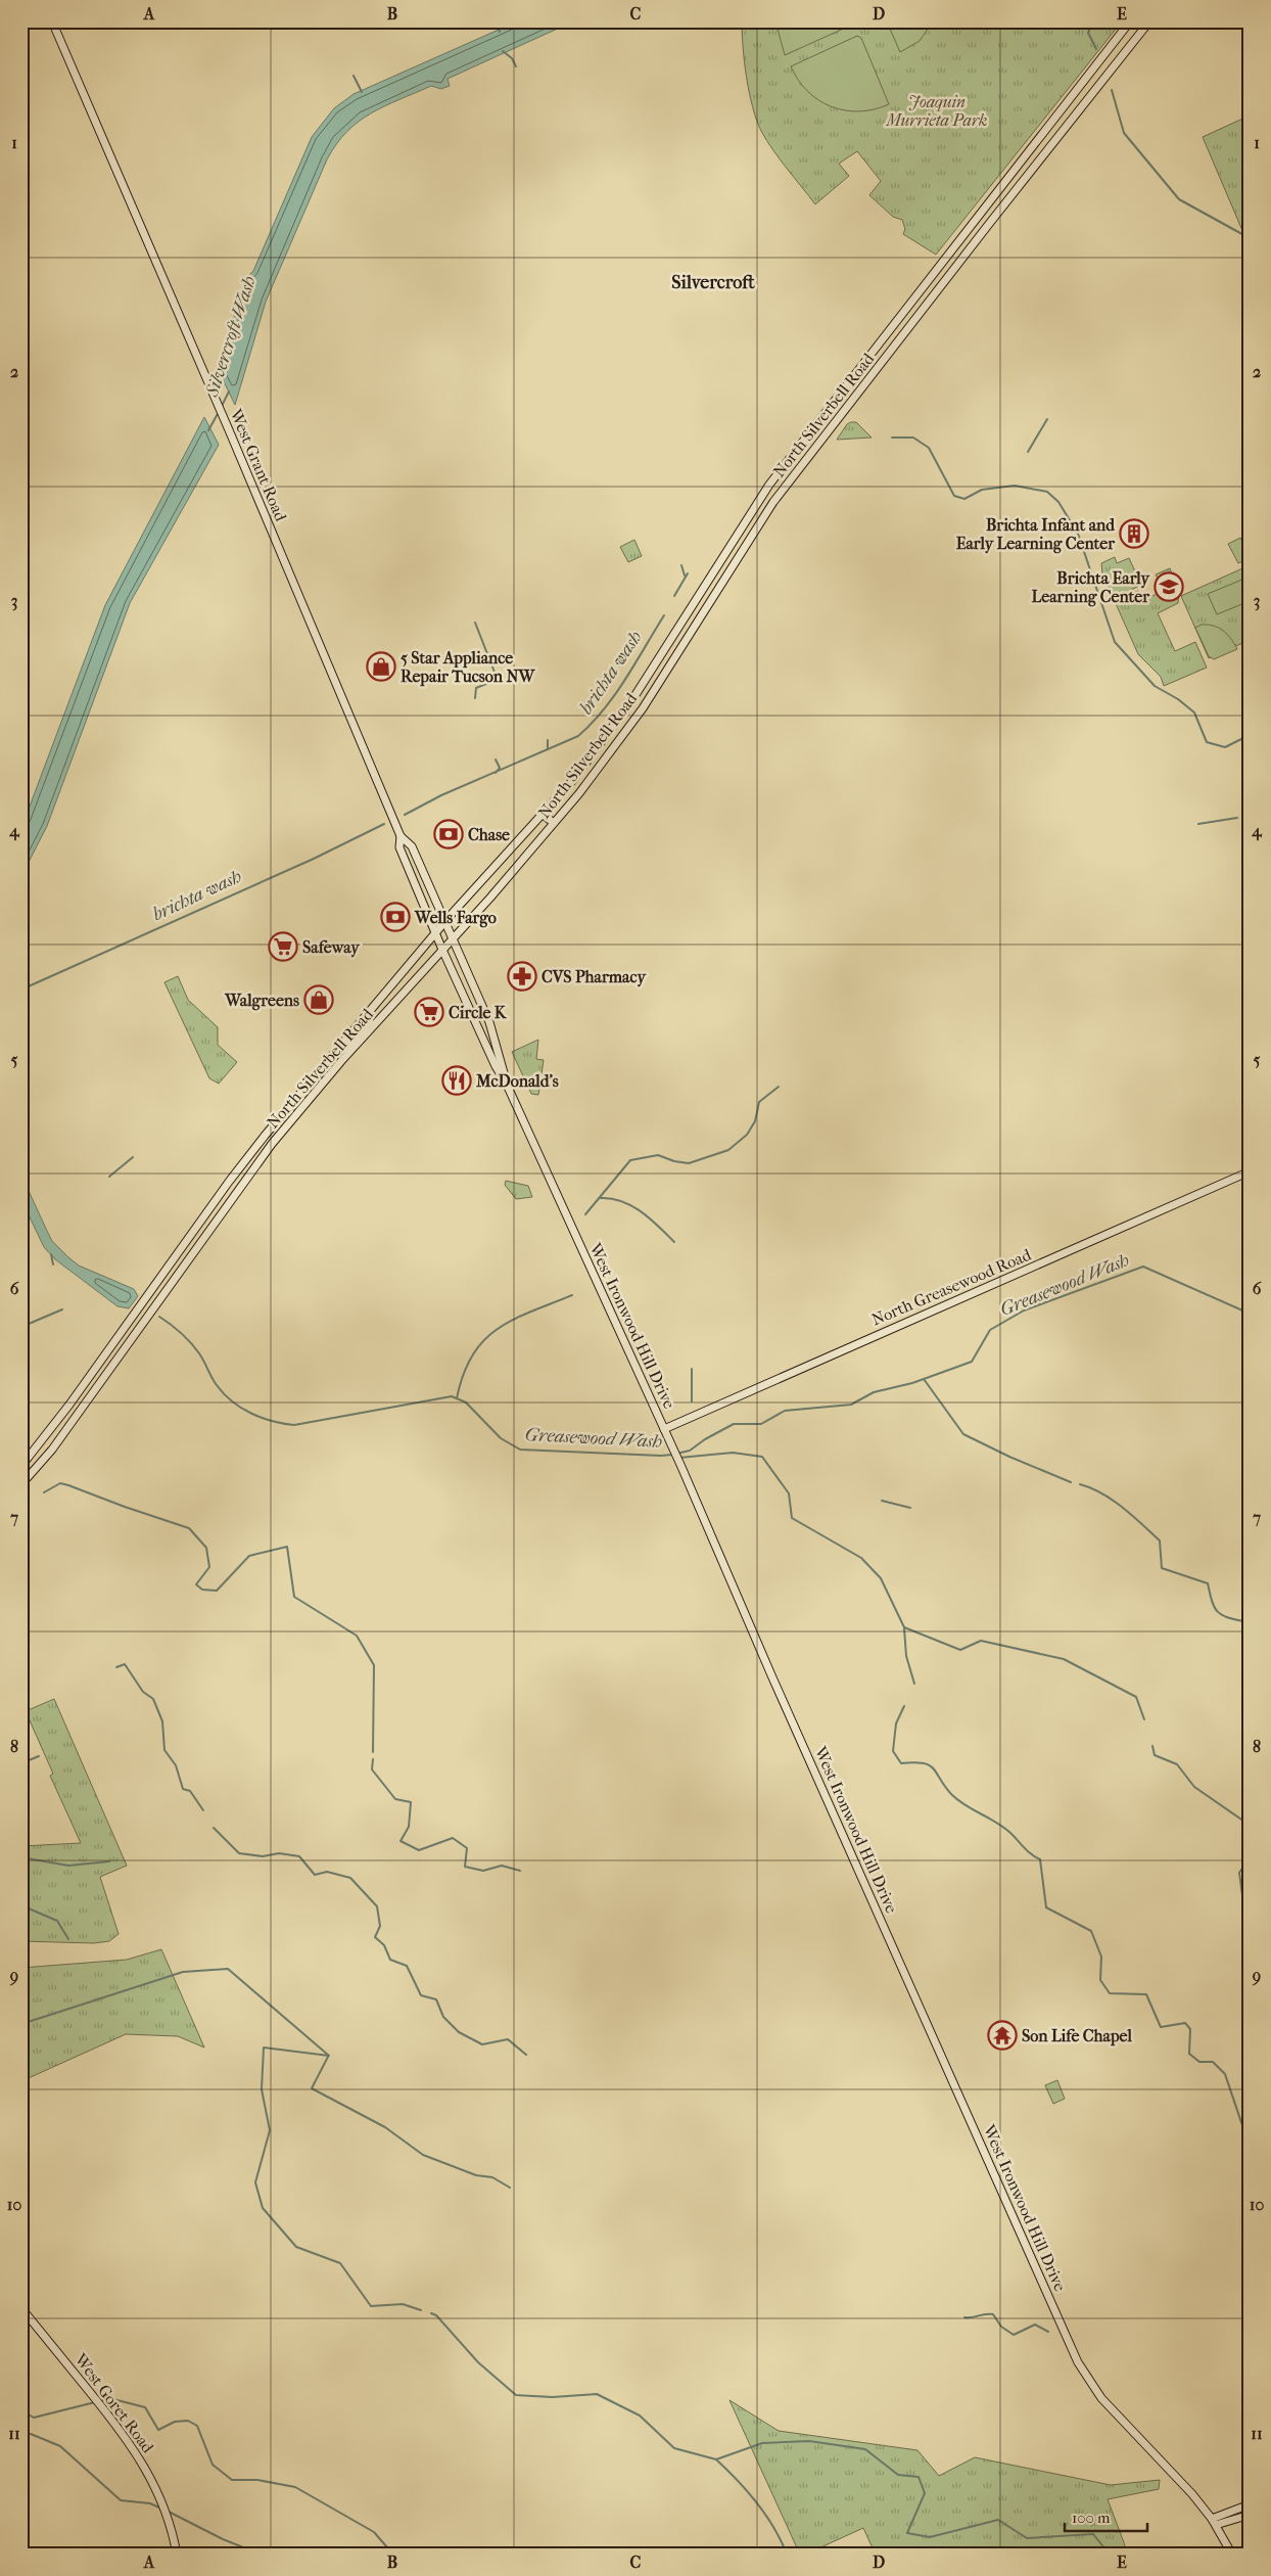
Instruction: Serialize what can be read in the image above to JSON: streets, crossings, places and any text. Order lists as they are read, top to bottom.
{
  "streets": {
    "main road": [
      "North Silverbell Road",
      "West Grant Road",
      "North Greasewood Road",
      "West Ironwood Hill Drive",
      "West Goret Road"
    ]
  },
  "crossings": [
    ["North Silverbell Road", "West Grant Road"],
    ["North Silverbell Road", "West Ironwood Hill Drive"],
    ["West Grant Road", "West Ironwood Hill Drive"],
    ["North Greasewood Road", "West Ironwood Hill Drive"]
  ],
  "districts": ["Silvercroft"],
  "water": ["Silvercroft Wash", "brichta wash", "Greasewood Wash"],
  "parks": ["Joaquin Murrieta Park"],
  "places": {
    "building": ["Brichta Infant and Early Learning Center"],
    "school or university": ["Brichta Early Learning Center"],
    "shop": ["5 Star Appliance Repair Tucson NW", "Walgreens"],
    "bank": ["Chase", "Wells Fargo"],
    "supermarket": ["Safeway", "Circle K"],
    "pharmacy": ["CVS Pharmacy"],
    "restaurant": ["McDonald's"],
    "temple": ["Son Life Chapel"]
  },
  "scale_bar": "100 m",
  "grid": {
    "columns": [
      "A",
      "B",
      "C",
      "D",
      "E"
    ],
    "rows": [
      "1",
      "2",
      "3",
      "4",
      "5",
      "6",
      "7",
      "8",
      "9",
      "10",
      "11"
    ]
  }
}
